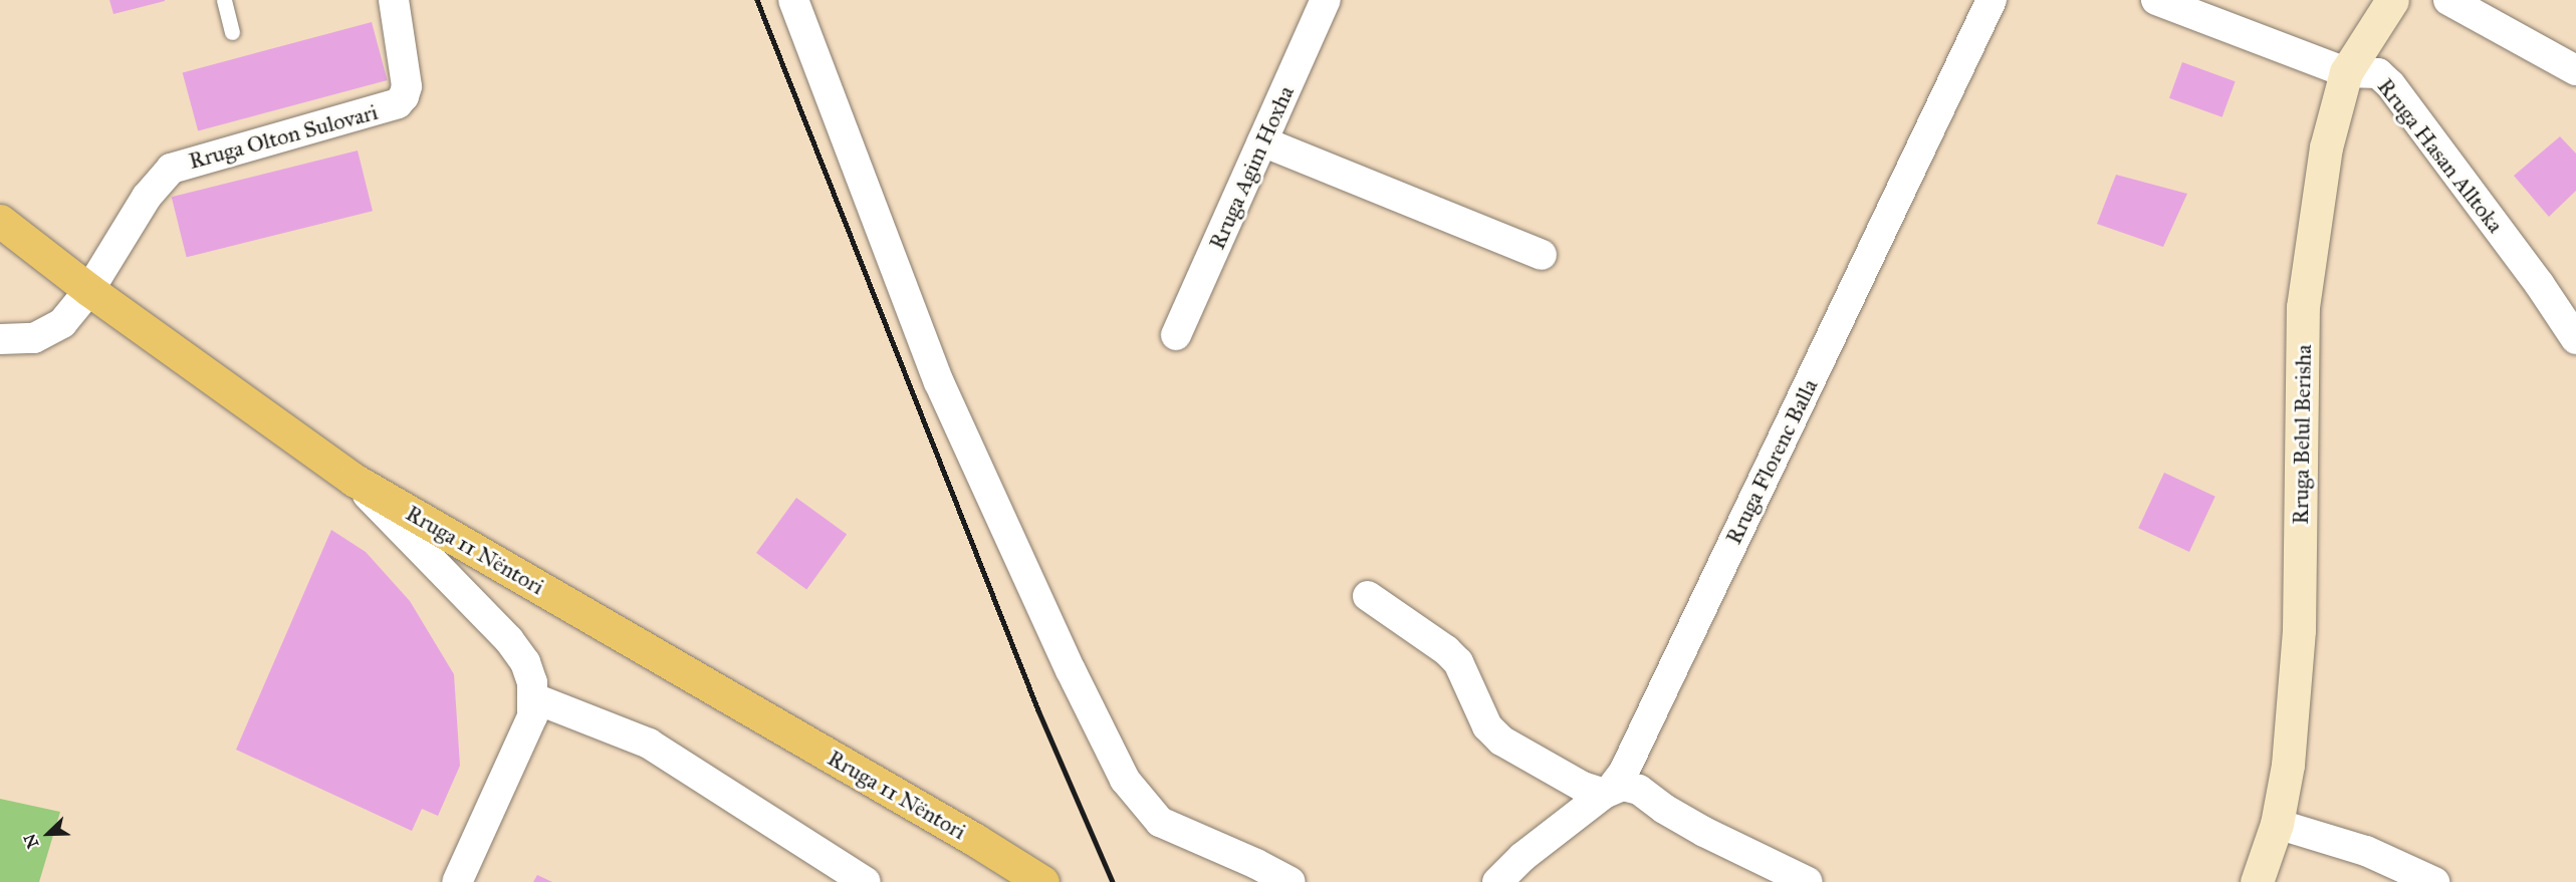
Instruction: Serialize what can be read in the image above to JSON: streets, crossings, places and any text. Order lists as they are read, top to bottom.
{
  "streets": {
    "main road": ["Rruga 11 Nëntori"],
    "street": [
      "Rruga Olton Sulovari",
      "Rruga Hasan Alltoka",
      "Rruga Agim Hoxha",
      "Rruga Belul Berisha",
      "Rruga Florenc Balla"
    ]
  },
  "crossings": [
    ["Rruga Olton Sulovari", "Rruga 11 Nëntori"],
    ["Rruga Hasan Alltoka", "Rruga Belul Berisha"]
  ],
  "north": "bottom left"
}
